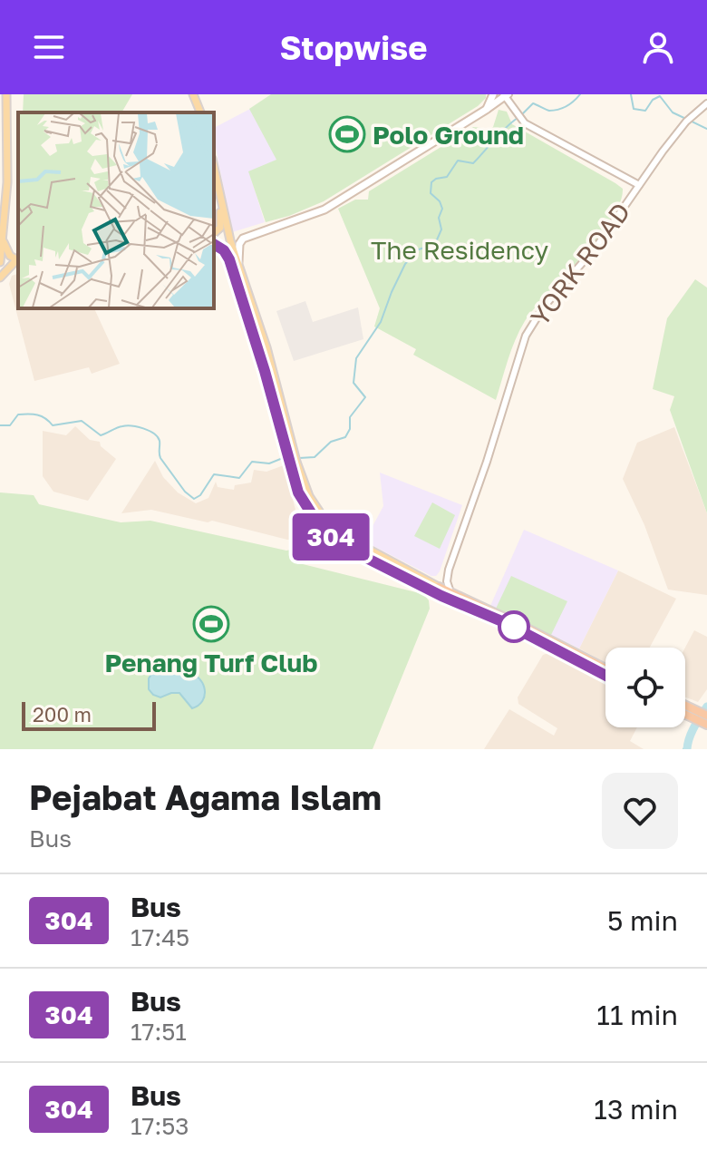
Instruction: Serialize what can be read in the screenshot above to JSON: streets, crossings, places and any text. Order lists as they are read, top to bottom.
{
  "streets": {
    "street": ["YORK ROAD"]
  },
  "parks": ["The Residency"],
  "places": {
    "sports": ["Polo Ground", "Penang Turf Club"]
  },
  "lines": ["bus line 304"],
  "scale_bar": "200 m",
  "page": {
    "header": "Stopwise",
    "on_map": "304",
    "scale": "200 m",
    "heading": ["Pejabat Agama Islam", "Bus"],
    "list": [
      {
        "mark": "304",
        "name": "Bus",
        "note": "17:45",
        "value": "5 min"
      },
      {
        "mark": "304",
        "name": "Bus",
        "note": "17:51",
        "value": "11 min"
      },
      {
        "mark": "304",
        "name": "Bus",
        "note": "17:53",
        "value": "13 min"
      }
    ]
  }
}
